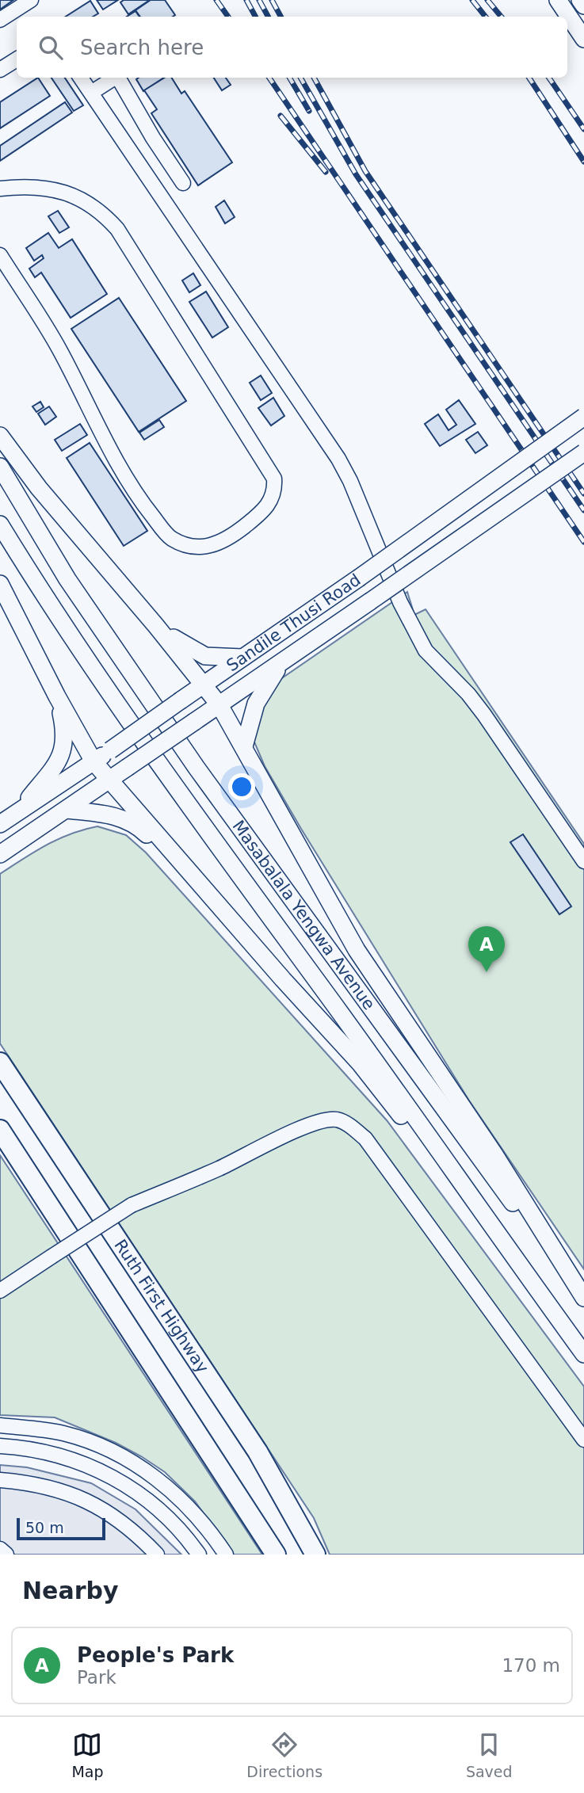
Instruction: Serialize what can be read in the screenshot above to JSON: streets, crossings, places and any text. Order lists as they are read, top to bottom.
{
  "streets": {
    "highway": ["Ruth First Highway"],
    "main road": ["Sandile Thusi Road", "Masabalala Yengwa Avenue"]
  },
  "scale_bar": "50 m",
  "page": {
    "search": "Search here",
    "pins": "A",
    "scale": "50 m",
    "heading": "Nearby",
    "list": [
      {
        "mark": "A",
        "name": "People's Park",
        "note": "Park",
        "value": "170 m"
      }
    ],
    "nav": ["Map", "Directions", "Saved"]
  }
}
